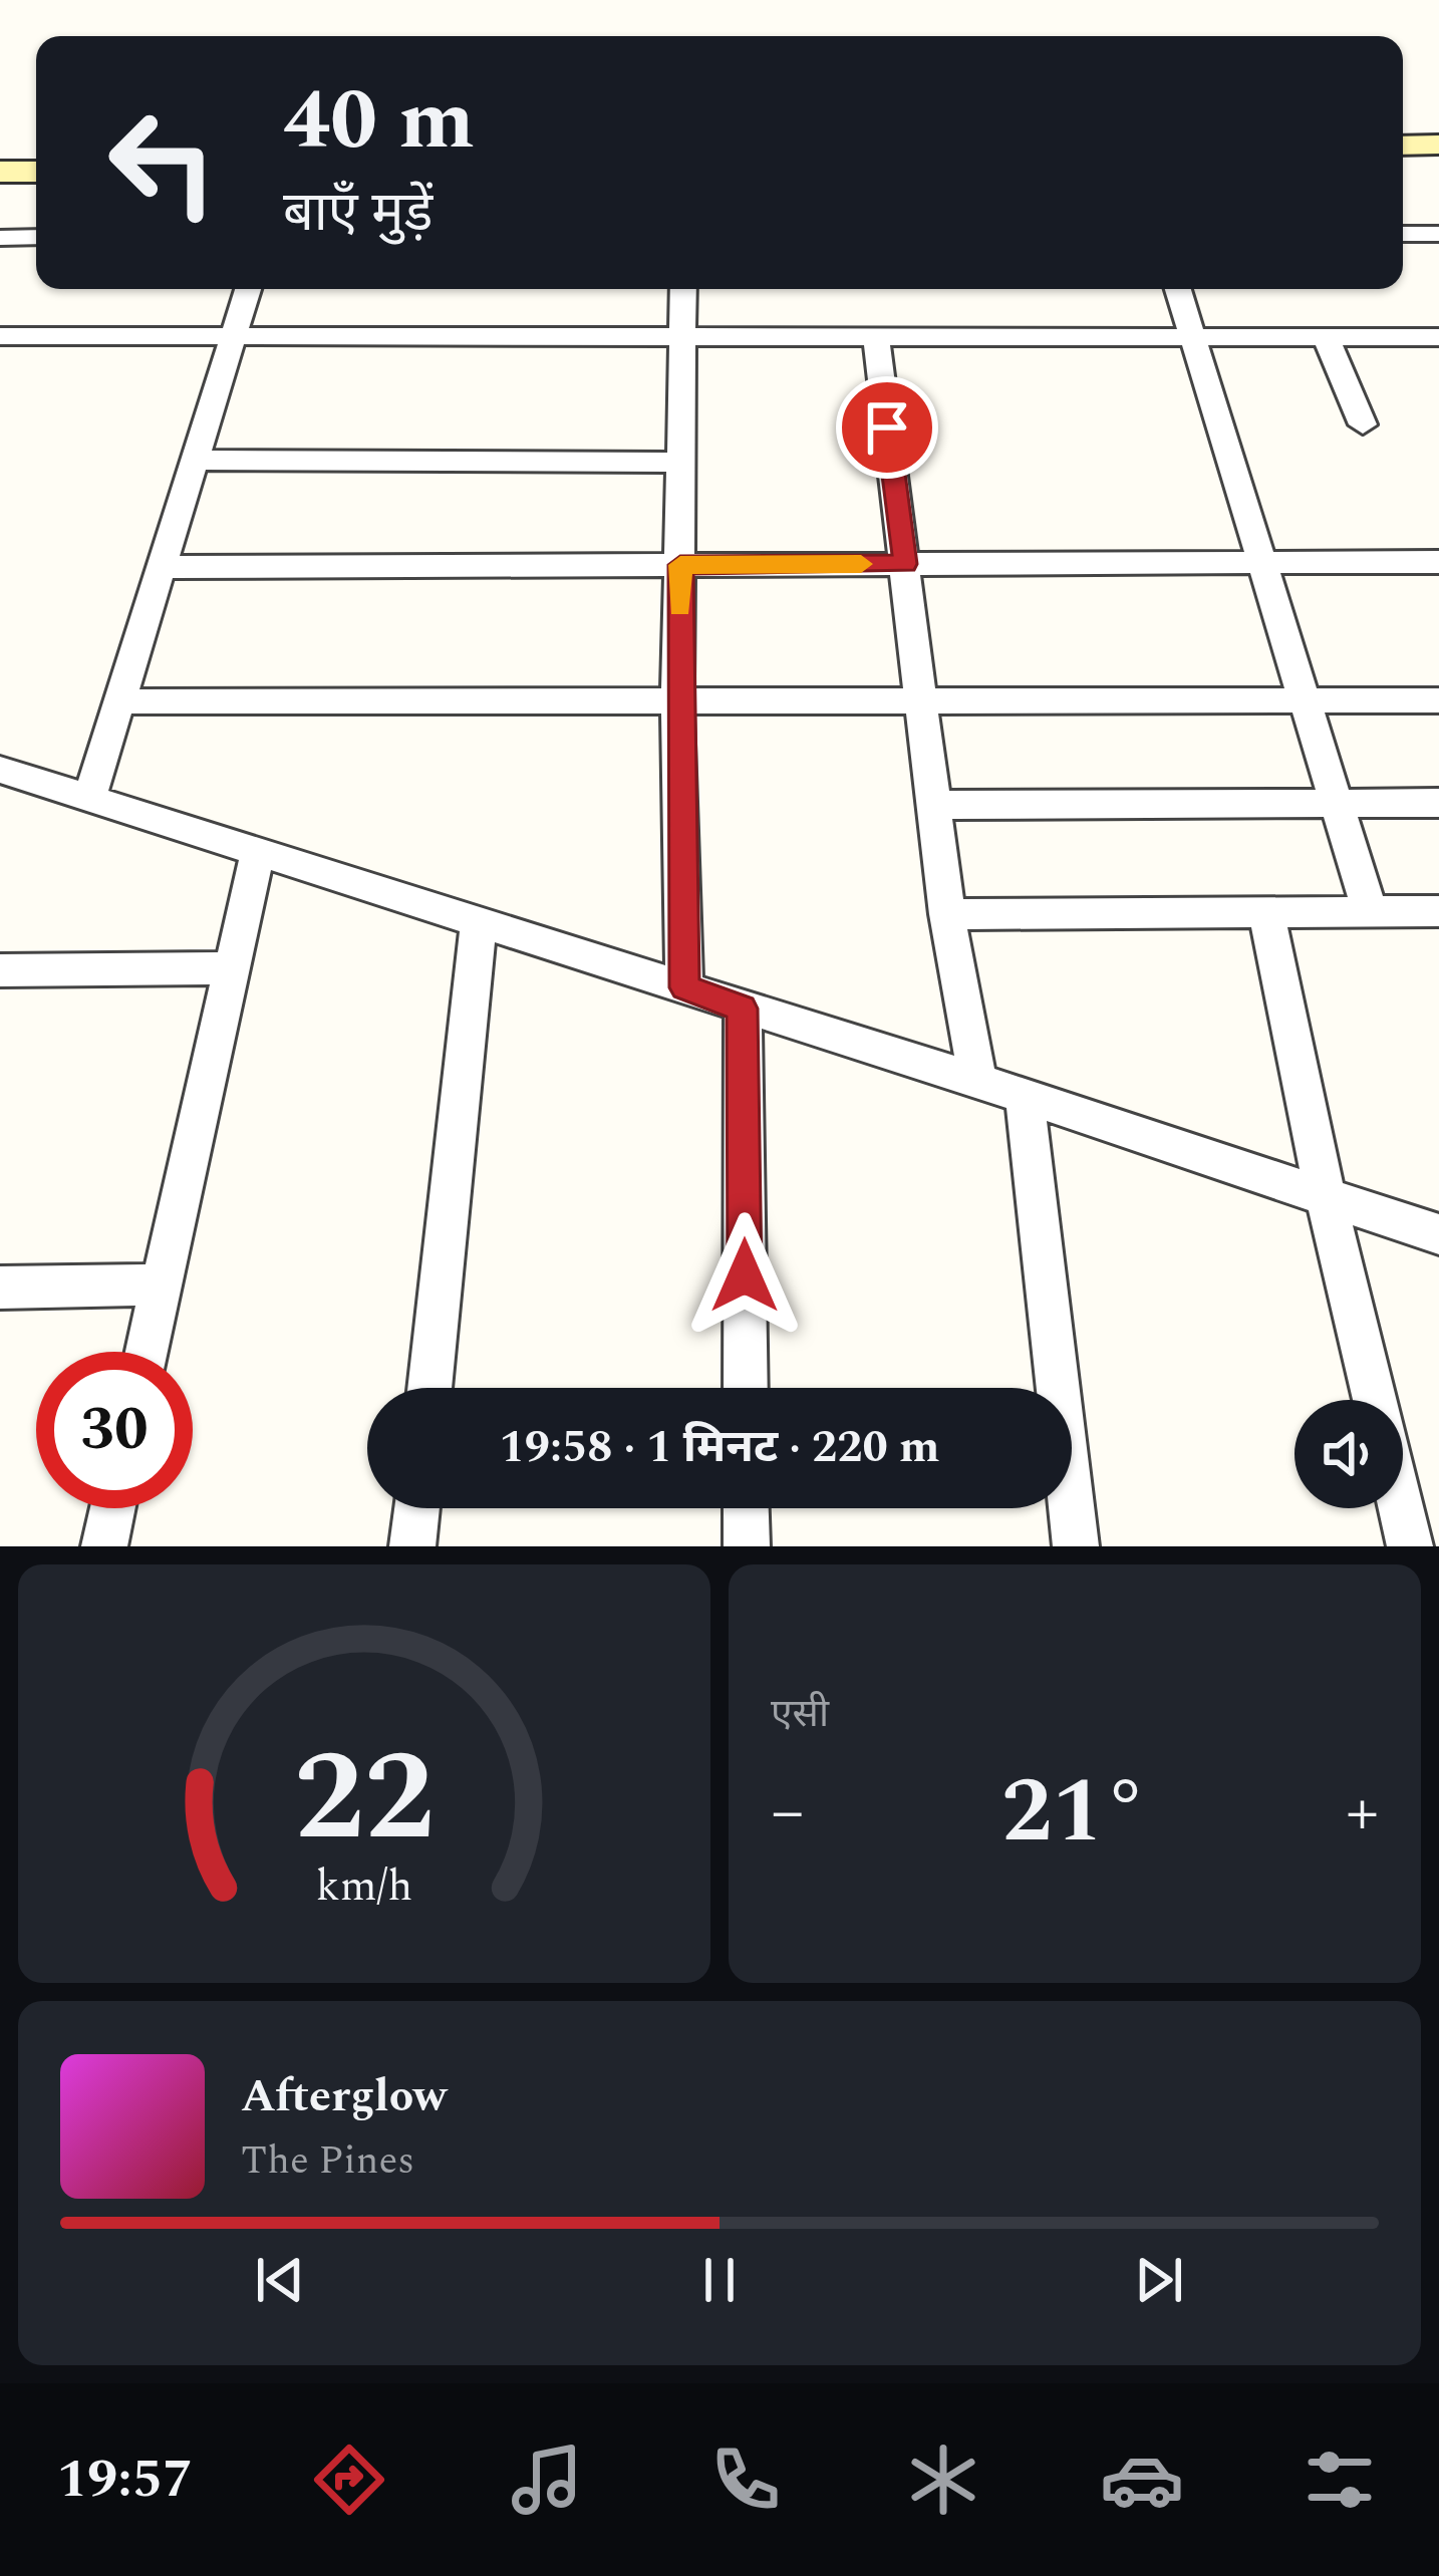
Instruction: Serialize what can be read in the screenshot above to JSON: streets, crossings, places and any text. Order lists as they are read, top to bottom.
{
  "page": {
    "turn": ["40 m", "बाएँ मुड़ें"],
    "limit": "30",
    "trip": "19:58 · 1 मिनट · 220 m",
    "tile": "एसी",
    "heat": ["−", "21°", "+"],
    "song": ["Afterglow", "The Pines"],
    "tabs": "19:57",
    "gauge": ["22", "km/h"]
  }
}
